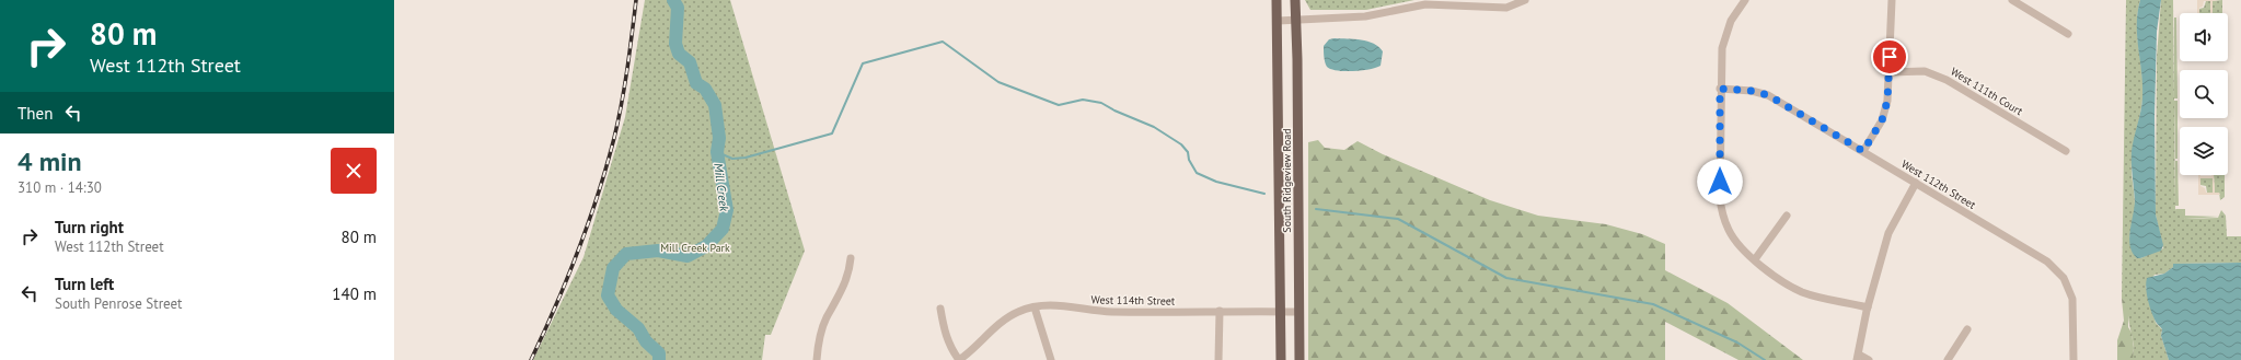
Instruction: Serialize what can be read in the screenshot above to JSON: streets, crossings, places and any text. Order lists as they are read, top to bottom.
{
  "streets": {
    "main road": ["South Ridgeview Road"],
    "street": ["West 111th Court", "West 112th Street", "West 114th Street"]
  },
  "crossings": [
    ["South Ridgeview Road", "West 114th Street"]
  ],
  "water": ["Mill Creek"],
  "parks": ["Mill Creek Park"],
  "page": {
    "turn": ["80 m", "West 112th Street"],
    "then": "Then",
    "heading": ["4 min", "310 m · 14:30"],
    "list": [
      {
        "name": "Turn right",
        "note": "West 112th Street",
        "value": "80 m"
      },
      {
        "name": "Turn left",
        "note": "South Penrose Street",
        "value": "140 m"
      }
    ]
  }
}
